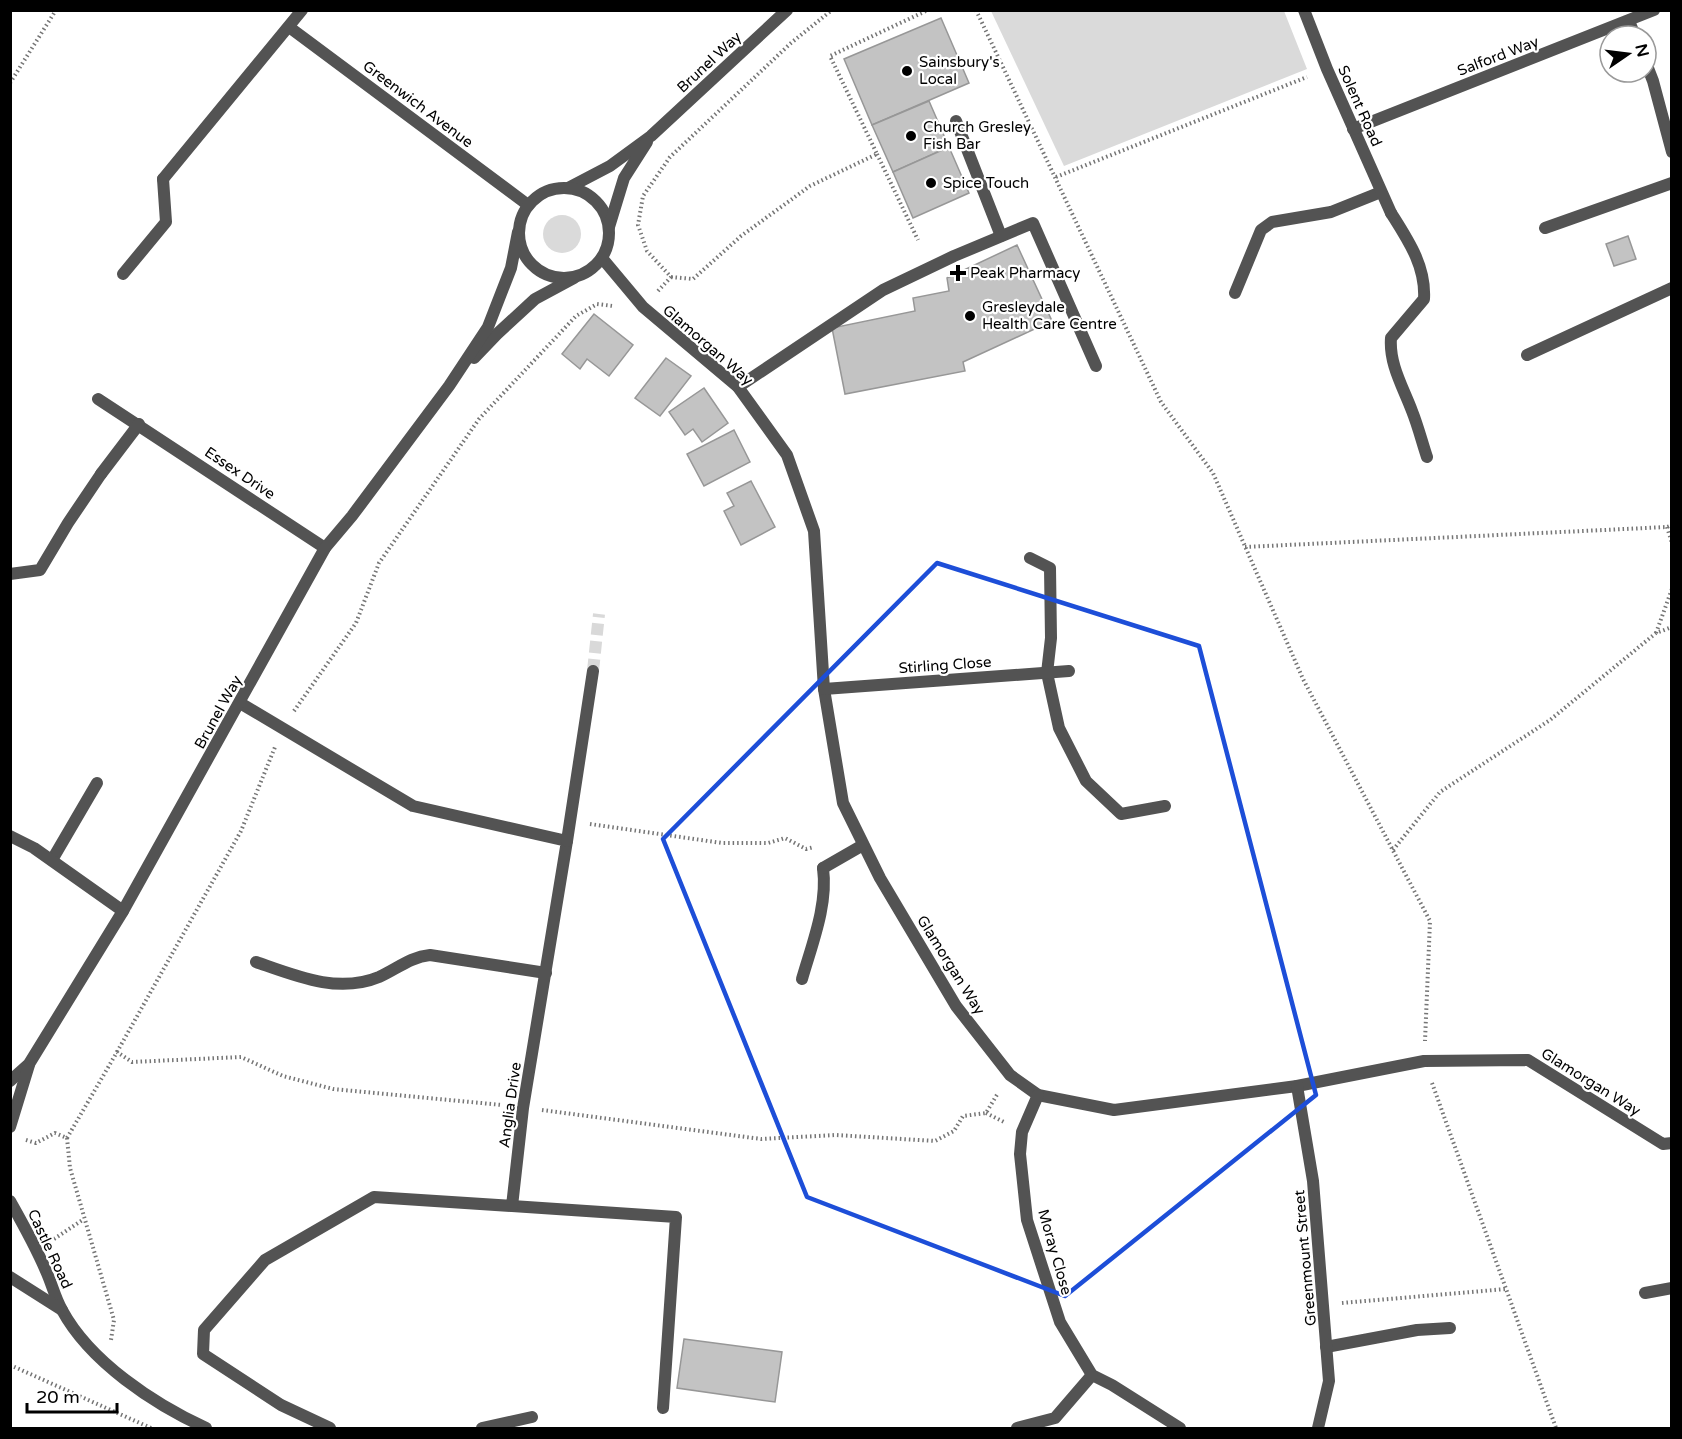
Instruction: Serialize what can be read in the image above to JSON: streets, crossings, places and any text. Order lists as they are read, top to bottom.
{
  "streets": {
    "street": [
      "Salford Way",
      "Brunel Way",
      "Greenwich Avenue",
      "Solent Road",
      "Glamorgan Way",
      "Essex Drive",
      "Stirling Close",
      "Anglia Drive",
      "Castle Road",
      "Moray Close",
      "Greenmount Street"
    ]
  },
  "crossings": [
    ["Salford Way", "Solent Road"],
    ["Brunel Way", "Greenwich Avenue"],
    ["Brunel Way", "Glamorgan Way"],
    ["Brunel Way", "Essex Drive"],
    ["Greenwich Avenue", "Glamorgan Way"],
    ["Glamorgan Way", "Stirling Close"],
    ["Glamorgan Way", "Moray Close"],
    ["Glamorgan Way", "Greenmount Street"]
  ],
  "places": {
    "other": [
      "Sainsbury's Local",
      "Church Gresley Fish Bar",
      "Spice Touch",
      "Gresleydale Health Care Centre"
    ],
    "health": ["Peak Pharmacy"]
  },
  "scale_bar": "20 m",
  "north": "right"
}
